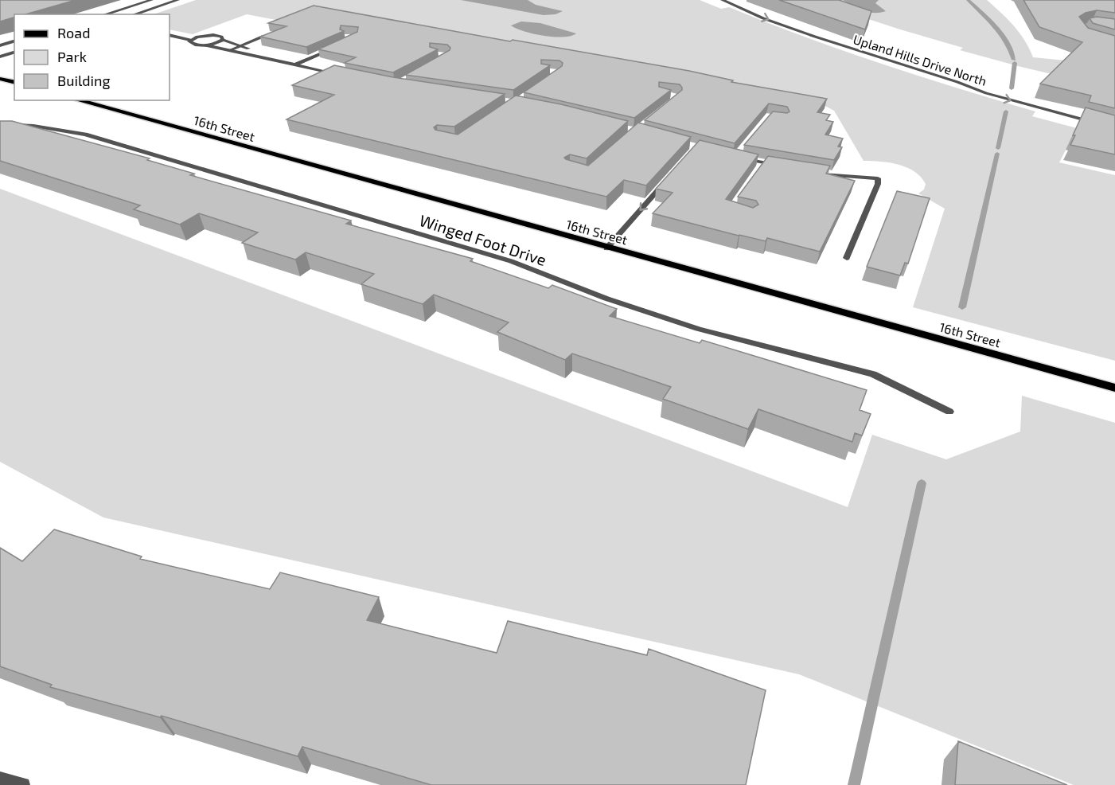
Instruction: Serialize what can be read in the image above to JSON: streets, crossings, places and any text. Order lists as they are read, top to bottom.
{
  "streets": {
    "main road": ["16th Street"],
    "street": ["Upland Hills Drive North", "Winged Foot Drive"]
  },
  "one_way": ["Upland Hills Drive North"],
  "legend": ["Road", "Park", "Building"]
}
